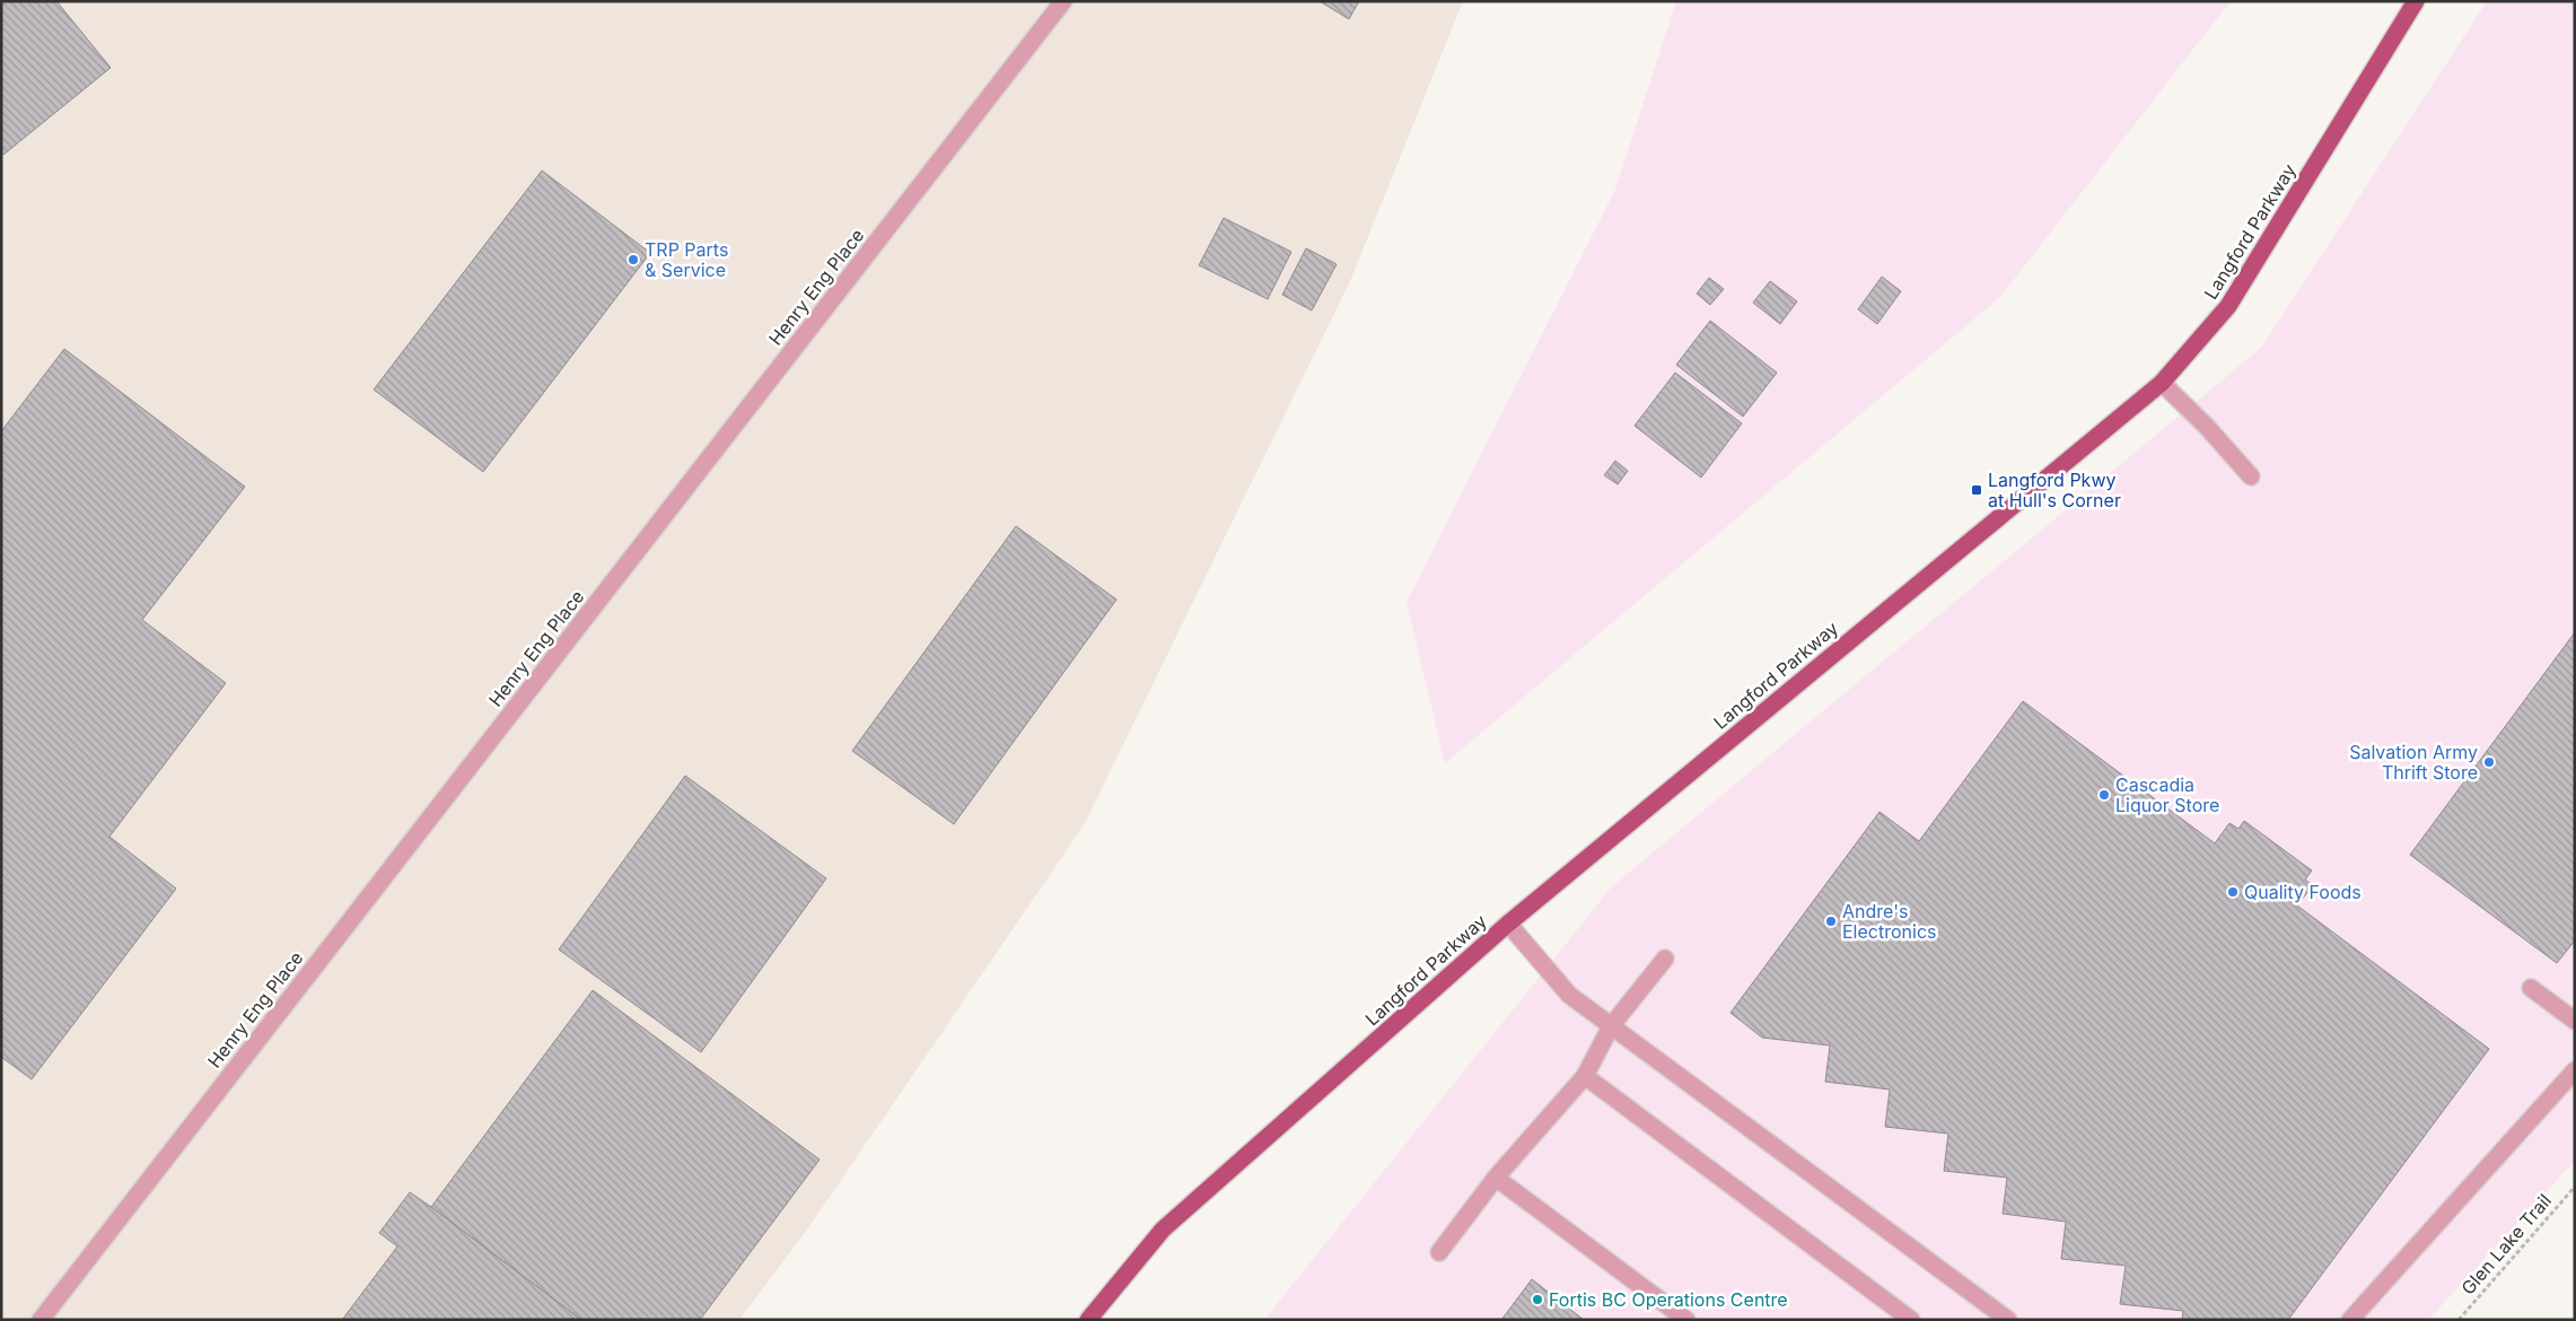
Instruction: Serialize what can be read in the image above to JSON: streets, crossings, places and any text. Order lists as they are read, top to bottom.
{
  "streets": {
    "main road": ["Langford Parkway"],
    "street": ["Henry Eng Place"],
    "path": ["Glen Lake Trail"]
  },
  "places": {
    "other": [
      "TRP Parts & Service",
      "Salvation Army Thrift Store",
      "Cascadia Liquor Store",
      "Quality Foods",
      "Andre's Electronics",
      "Fortis BC Operations Centre"
    ],
    "transit": ["Langford Pkwy at Hull's Corner"]
  }
}
